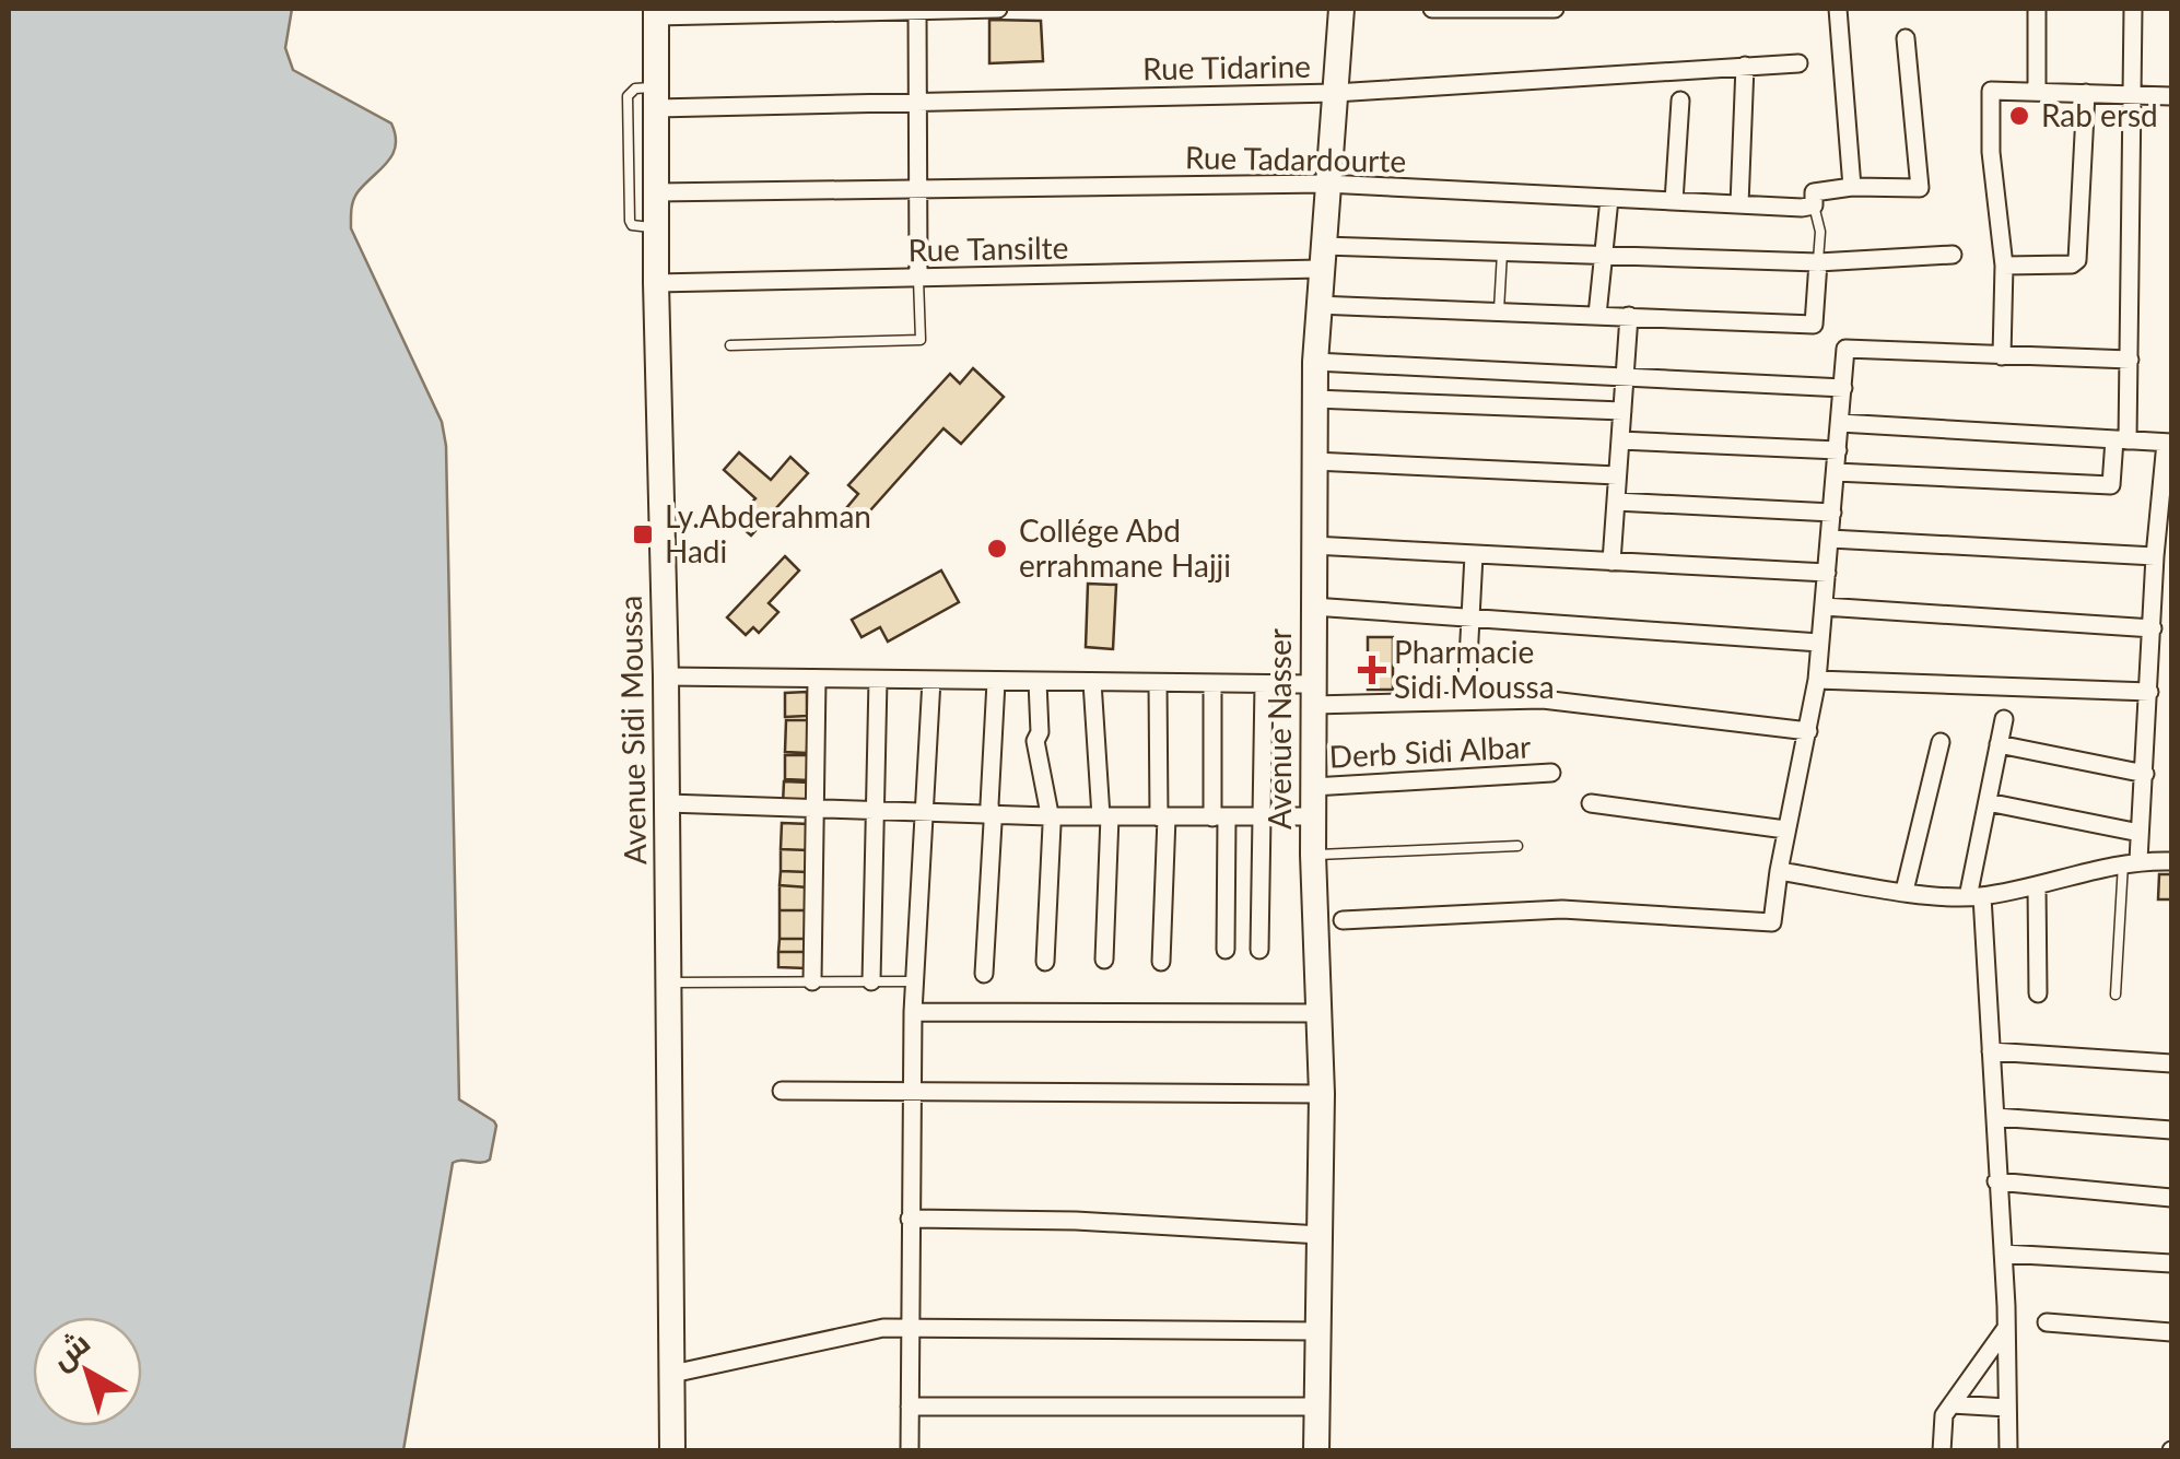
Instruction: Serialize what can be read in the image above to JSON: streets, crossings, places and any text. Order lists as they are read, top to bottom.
{
  "streets": {
    "street": [
      "Rue Tidarine",
      "Rue Tadardourte",
      "Rue Tansilte",
      "Avenue Nasser",
      "Avenue Sidi Moussa",
      "Derb Sidi Albar"
    ]
  },
  "crossings": [
    ["Rue Tidarine", "Avenue Nasser"],
    ["Rue Tidarine", "Avenue Sidi Moussa"],
    ["Rue Tadardourte", "Avenue Nasser"],
    ["Rue Tadardourte", "Avenue Sidi Moussa"],
    ["Rue Tansilte", "Avenue Nasser"],
    ["Rue Tansilte", "Avenue Sidi Moussa"],
    ["Avenue Nasser", "Derb Sidi Albar"]
  ],
  "places": {
    "other": ["Rab ersd", "Collége Abd errahmane Hajji"],
    "transit": ["Ly.Abderahman Hadi"],
    "health": ["Pharmacie Sidi Moussa"]
  },
  "north": "top left"
}
